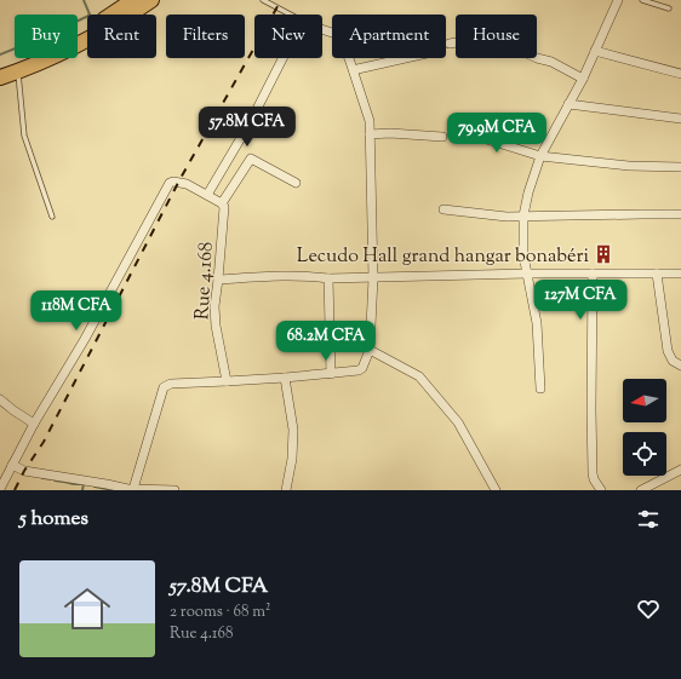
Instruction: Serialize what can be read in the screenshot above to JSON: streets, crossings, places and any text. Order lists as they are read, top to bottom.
{
  "streets": {
    "street": ["Rue 4.168"]
  },
  "places": {
    "building": ["Lecudo Hall grand hangar bonabéri"]
  },
  "north": "left",
  "page": {
    "chip": [
      "Buy",
      "Rent",
      "Filters",
      "New",
      "Apartment",
      "House"
    ],
    "price": [
      "57.8M CFA",
      "79.9M CFA",
      "127M CFA",
      "118M CFA",
      "68.2M CFA"
    ],
    "heading": "5 homes",
    "list": [
      {
        "name": "57.8M CFA",
        "note": "2 rooms · 68 m² · Rue 4.168"
      }
    ]
  }
}
